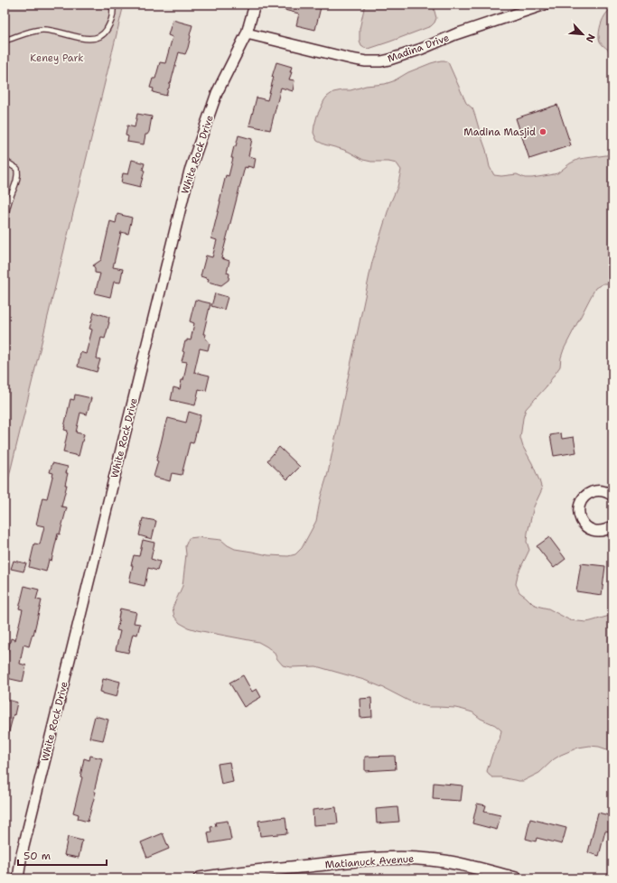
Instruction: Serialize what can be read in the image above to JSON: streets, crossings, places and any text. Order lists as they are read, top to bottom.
{
  "streets": {
    "street": ["Madina Drive", "White Rock Drive", "Matianuck Avenue"]
  },
  "crossings": [
    ["Madina Drive", "White Rock Drive"]
  ],
  "parks": ["Keney Park"],
  "places": ["Madina Masjid"],
  "scale_bar": "50 m",
  "north": "bottom right"
}
